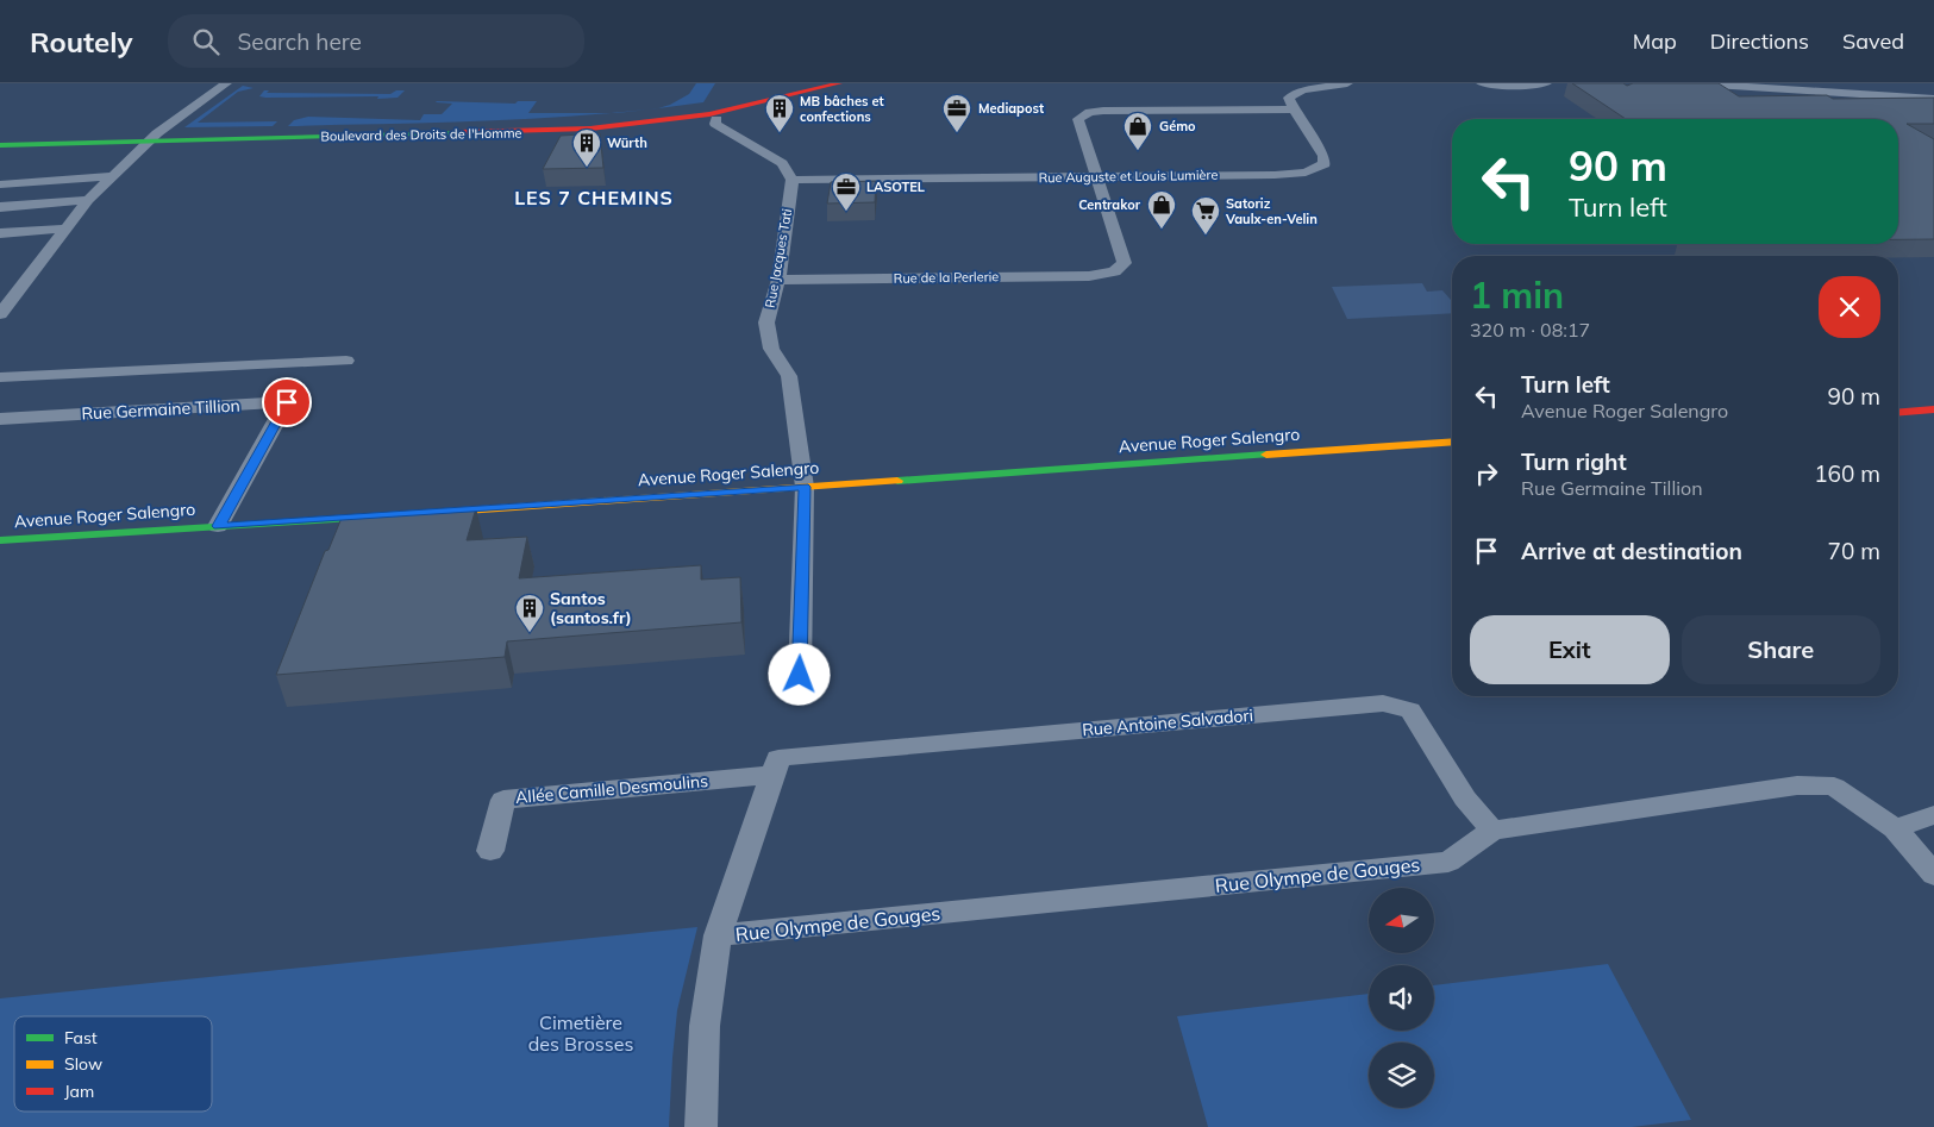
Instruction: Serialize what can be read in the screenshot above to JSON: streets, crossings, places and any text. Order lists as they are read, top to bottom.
{
  "streets": {
    "main road": ["Boulevard des Droits de l'Homme", "Avenue Roger Salengro"],
    "street": [
      "Rue Auguste et Louis Lumière",
      "Rue Jacques Tati",
      "Rue de la Perlerie",
      "Rue Germaine Tillion",
      "Rue Antoine Salvadori",
      "Allée Camille Desmoulins",
      "Rue Olympe de Gouges"
    ]
  },
  "crossings": [
    ["Rue Auguste et Louis Lumière", "Rue Jacques Tati"],
    ["Rue Auguste et Louis Lumière", "Rue de la Perlerie"],
    ["Rue Jacques Tati", "Rue de la Perlerie"],
    ["Rue Germaine Tillion", "Avenue Roger Salengro"],
    ["Rue Antoine Salvadori", "Allée Camille Desmoulins"],
    ["Rue Antoine Salvadori", "Rue Olympe de Gouges"]
  ],
  "districts": ["LES 7 CHEMINS"],
  "parks": ["Cimetière des Brosses"],
  "places": {
    "building": ["MB bâches et confections", "Würth", "Santos (santos.fr)"],
    "office": ["Mediapost", "LASOTEL"],
    "shop": ["Gémo", "Centrakor"],
    "supermarket": ["Satoriz Vaulx-en-Velin"]
  },
  "legend": ["Fast", "Slow", "Jam"],
  "north": "left",
  "page": {
    "header": "Routely",
    "search": "Search here",
    "nav": ["Map", "Directions", "Saved"],
    "turn": ["90 m", "Turn left"],
    "heading": ["1 min", "320 m · 08:17"],
    "list": [
      {
        "name": "Turn left",
        "note": "Avenue Roger Salengro",
        "value": "90 m"
      },
      {
        "name": "Turn right",
        "note": "Rue Germaine Tillion",
        "value": "160 m"
      },
      {
        "name": "Arrive at destination",
        "value": "70 m"
      }
    ],
    "buttons": ["Exit", "Share"]
  }
}
